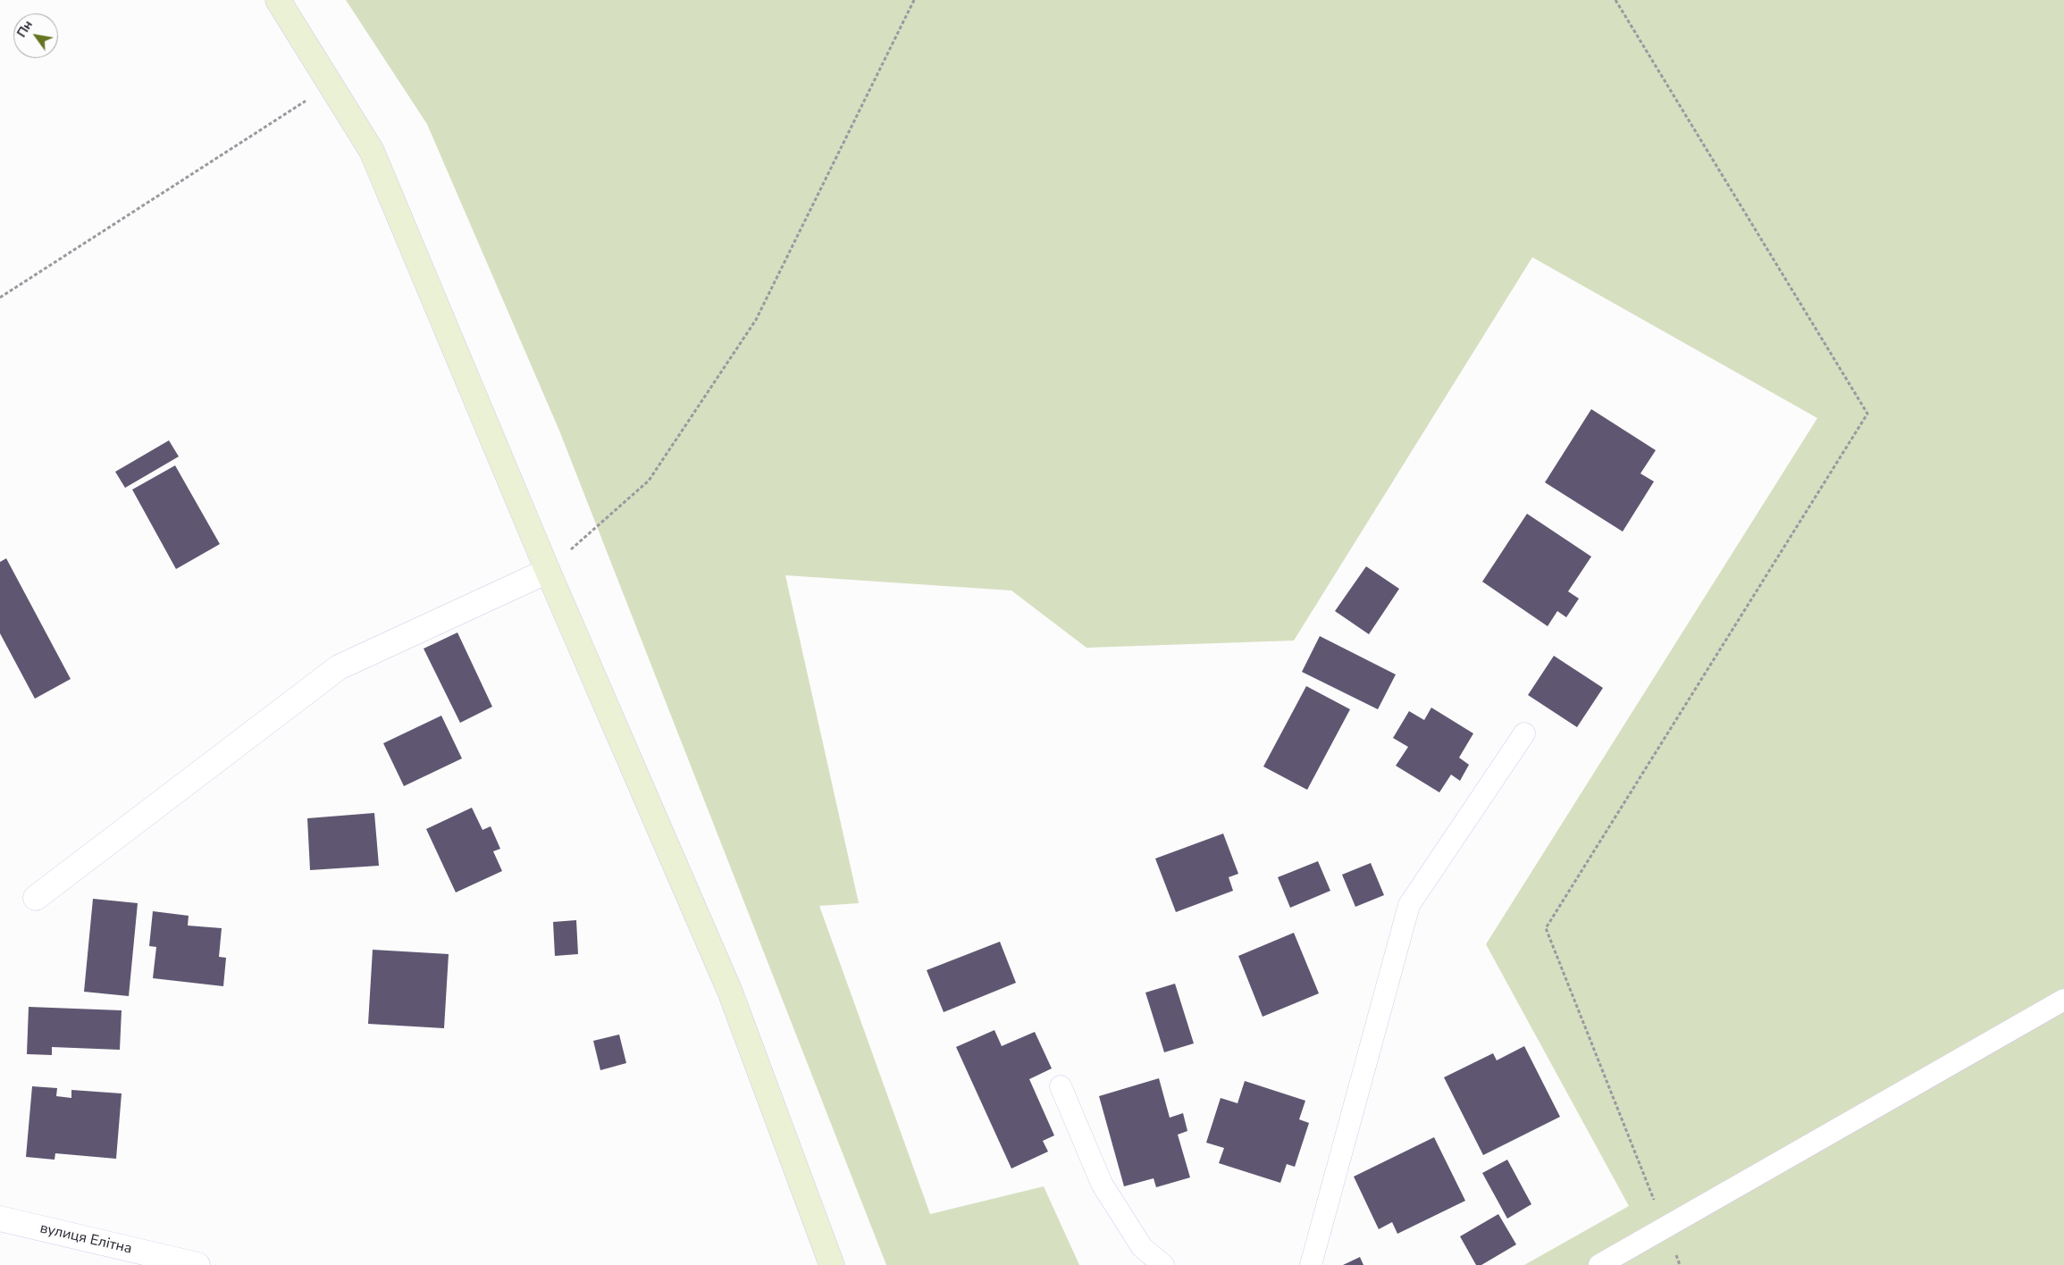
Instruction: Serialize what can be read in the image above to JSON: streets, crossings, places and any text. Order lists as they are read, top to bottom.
{
  "streets": {
    "street": ["вулиця Елітна"]
  },
  "north": "top left"
}
